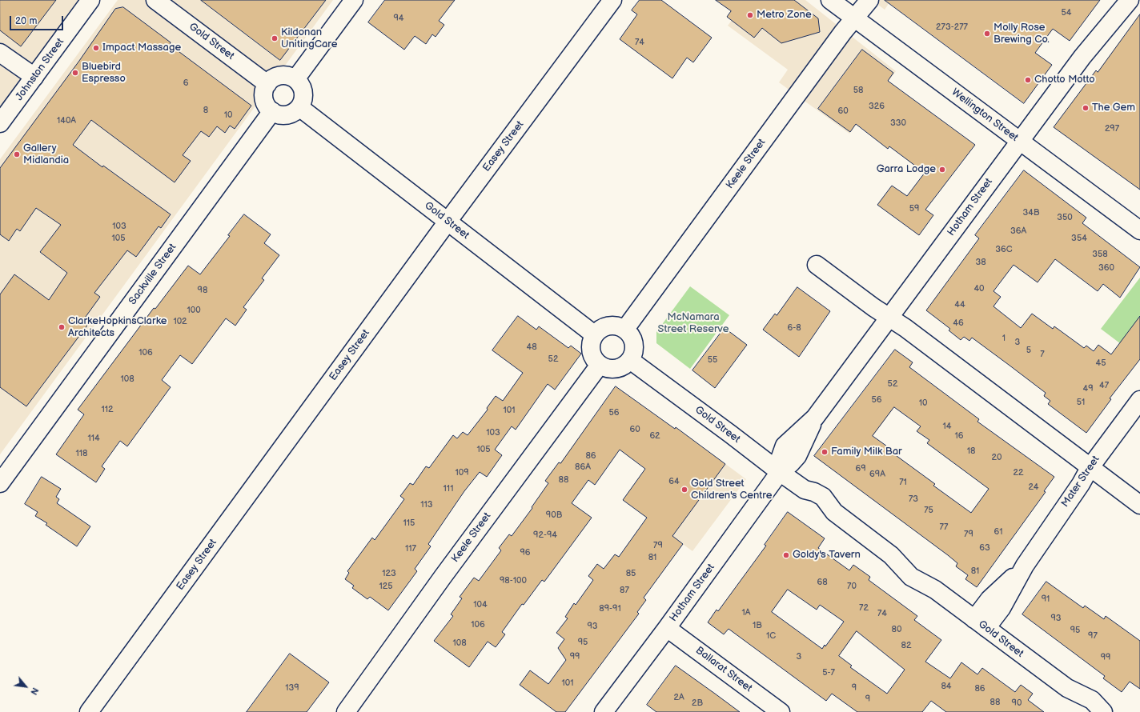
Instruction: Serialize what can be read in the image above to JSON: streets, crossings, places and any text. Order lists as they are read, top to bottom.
{
  "streets": {
    "street": [
      "Gold Street",
      "Johnston Street",
      "Wellington Street",
      "Easey Street",
      "Keele Street",
      "Hotham Street",
      "Sackville Street",
      "Mater Street",
      "Ballarat Street"
    ]
  },
  "crossings": [
    ["Gold Street", "Easey Street"],
    ["Gold Street", "Keele Street"],
    ["Gold Street", "Hotham Street"],
    ["Gold Street", "Sackville Street"],
    ["Gold Street", "Mater Street"],
    ["Wellington Street", "Keele Street"],
    ["Wellington Street", "Hotham Street"],
    ["Hotham Street", "Ballarat Street"]
  ],
  "parks": ["McNamara Street Reserve"],
  "places": [
    "Metro Zone",
    "Molly Rose Brewing Co.",
    "Kildonan UnitingCare",
    "Impact Massage",
    "Bluebird Espresso",
    "Chotto Motto",
    "The Gem",
    "Gallery Midlandia",
    "Garra Lodge",
    "ClarkeHopkinsClarke Architects",
    "Family Milk Bar",
    "Gold Street Children's Centre",
    "Goldy's Tavern"
  ],
  "house_numbers": [
    "54",
    "94",
    "273-277",
    "74",
    "6",
    "58",
    "326",
    "8",
    "60",
    "10",
    "140A",
    "330",
    "297",
    "59",
    "34B",
    "350",
    "103",
    "36A",
    "105",
    "354",
    "36C",
    "358",
    "38",
    "360",
    "40",
    "98",
    "44",
    "100",
    "102",
    "46",
    "6-8",
    "1",
    "3",
    "48",
    "5",
    "106",
    "7",
    "52",
    "55",
    "45",
    "108",
    "52",
    "47",
    "49",
    "56",
    "51",
    "10",
    "112",
    "101",
    "56",
    "14",
    "60",
    "103",
    "62",
    "16",
    "114",
    "105",
    "18",
    "118",
    "86",
    "20",
    "86A",
    "69",
    "109",
    "22",
    "69A",
    "88",
    "64",
    "71",
    "24",
    "111",
    "73",
    "113",
    "75",
    "90B",
    "115",
    "77",
    "61",
    "79",
    "92-94",
    "79",
    "63",
    "117",
    "96",
    "81",
    "81",
    "123",
    "85",
    "98-100",
    "68",
    "125",
    "70",
    "87",
    "91",
    "104",
    "72",
    "89-91",
    "1A",
    "74",
    "93",
    "106",
    "1B",
    "93",
    "80",
    "95",
    "1C",
    "97",
    "95",
    "108",
    "82",
    "99",
    "3",
    "99",
    "5-7",
    "101",
    "84",
    "139",
    "9",
    "86",
    "2A",
    "9",
    "88",
    "2B",
    "90"
  ],
  "scale_bar": "20 m",
  "north": "bottom right"
}
